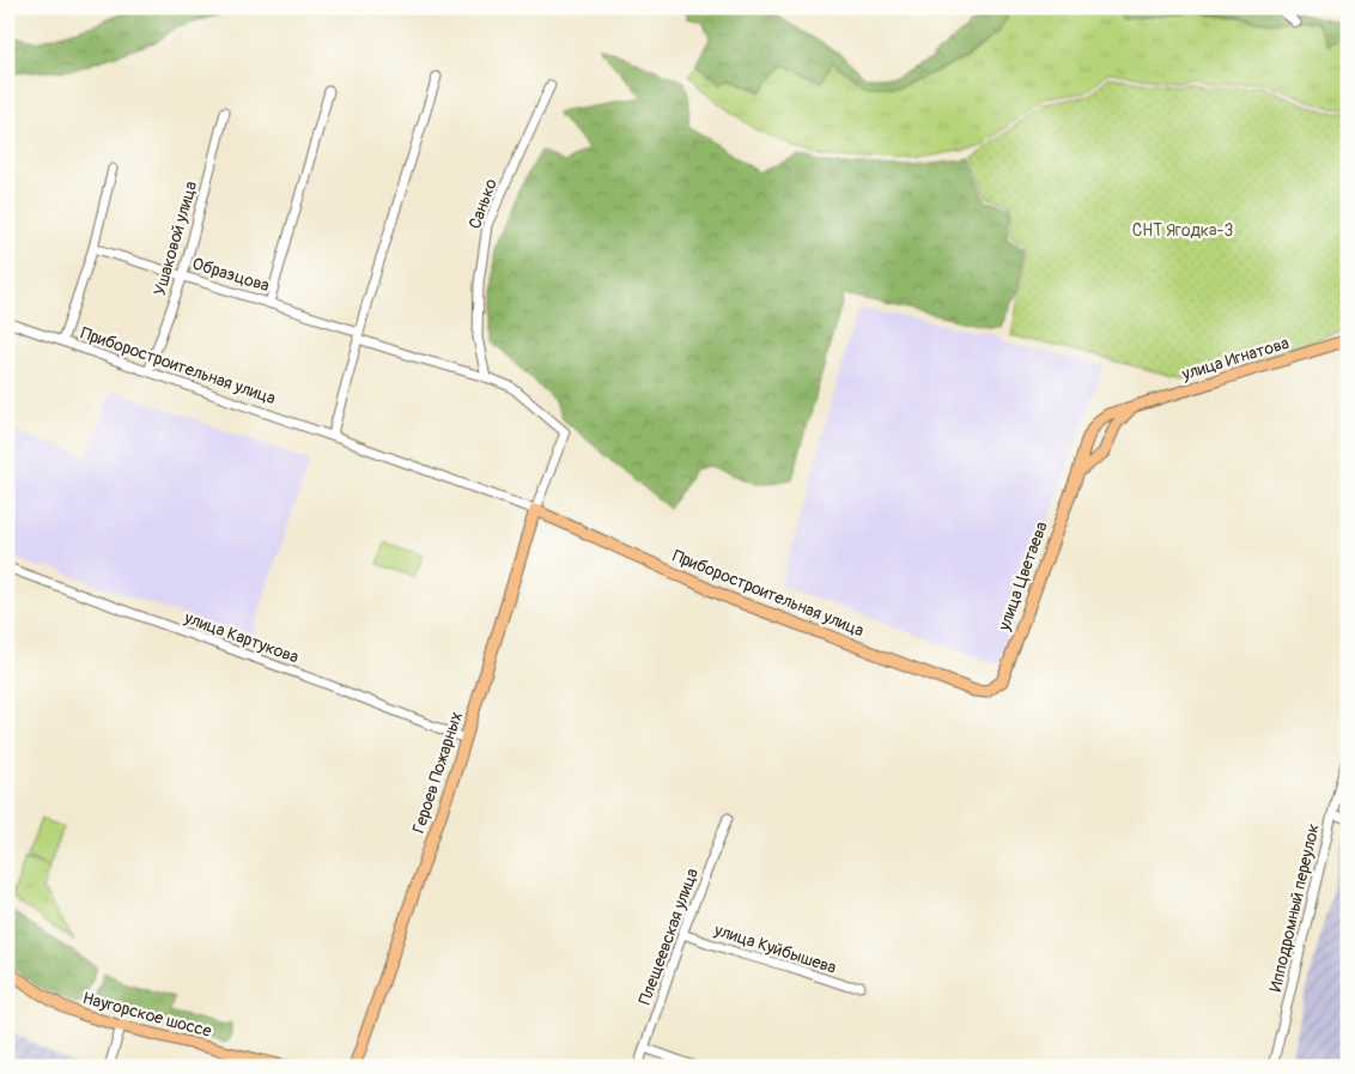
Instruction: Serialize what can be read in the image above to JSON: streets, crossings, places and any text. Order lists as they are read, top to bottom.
{
  "streets": {
    "main road": [
      "улица Игнатова",
      "Приборостроительная улица",
      "улица Цветаева",
      "Героев Пожарных",
      "Наугорское шоссе"
    ],
    "street": [
      "Санько",
      "Ушаковой улица",
      "Образцова",
      "улица Картукова",
      "Ипподромный переулок",
      "Плещеевская улица",
      "улица Куйбышева"
    ]
  },
  "crossings": [
    ["Ушаковой улица", "Образцова"],
    ["Ушаковой улица", "Приборостроительная улица"],
    ["улица Игнатова", "улица Цветаева"],
    ["Приборостроительная улица", "улица Цветаева"],
    ["Приборостроительная улица", "Героев Пожарных"],
    ["улица Картукова", "Героев Пожарных"],
    ["Плещеевская улица", "улица Куйбышева"]
  ],
  "parks": ["СНТ Ягодка-3"]
}
